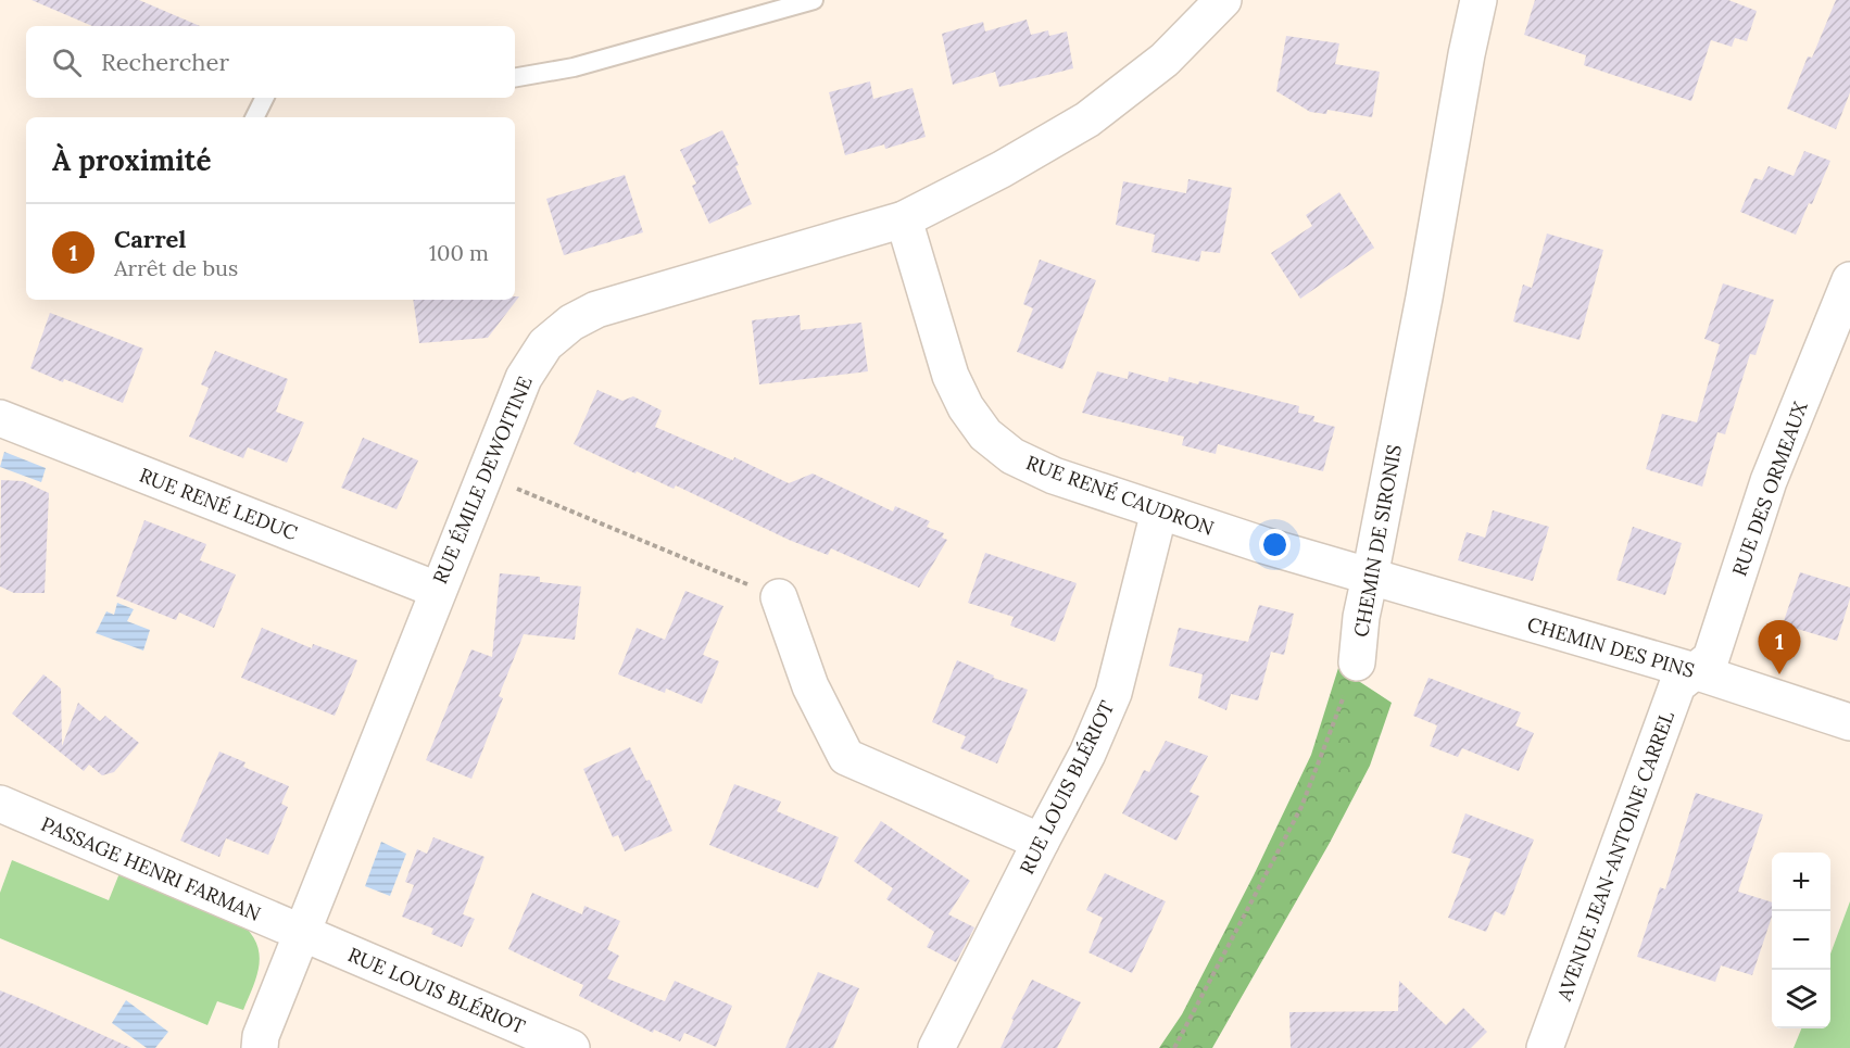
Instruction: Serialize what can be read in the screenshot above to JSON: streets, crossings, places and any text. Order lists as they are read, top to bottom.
{
  "streets": {
    "street": [
      "RUE ÉMILE DEWOITINE",
      "RUE DES ORMEAUX",
      "RUE RENÉ CAUDRON",
      "RUE RENÉ LEDUC",
      "CHEMIN DE SIRONIS",
      "CHEMIN DES PINS",
      "RUE LOUIS BLÉRIOT",
      "AVENUE JEAN-ANTOINE CARREL",
      "PASSAGE HENRI FARMAN"
    ]
  },
  "crossings": [
    ["RUE ÉMILE DEWOITINE", "RUE RENÉ CAUDRON"],
    ["RUE ÉMILE DEWOITINE", "RUE RENÉ LEDUC"],
    ["RUE ÉMILE DEWOITINE", "RUE LOUIS BLÉRIOT"],
    ["RUE ÉMILE DEWOITINE", "PASSAGE HENRI FARMAN"],
    ["RUE DES ORMEAUX", "CHEMIN DES PINS"],
    ["RUE DES ORMEAUX", "AVENUE JEAN-ANTOINE CARREL"],
    ["RUE RENÉ CAUDRON", "CHEMIN DE SIRONIS"],
    ["RUE RENÉ CAUDRON", "CHEMIN DES PINS"],
    ["RUE RENÉ CAUDRON", "RUE LOUIS BLÉRIOT"],
    ["CHEMIN DE SIRONIS", "CHEMIN DES PINS"],
    ["CHEMIN DES PINS", "AVENUE JEAN-ANTOINE CARREL"],
    ["RUE LOUIS BLÉRIOT", "PASSAGE HENRI FARMAN"]
  ],
  "page": {
    "search": "Rechercher",
    "heading": "À proximité",
    "list": [
      {
        "mark": "1",
        "name": "Carrel",
        "note": "Arrêt de bus",
        "value": "100 m"
      }
    ],
    "pins": "1",
    "map_buttons": ["+", "−"]
  }
}
